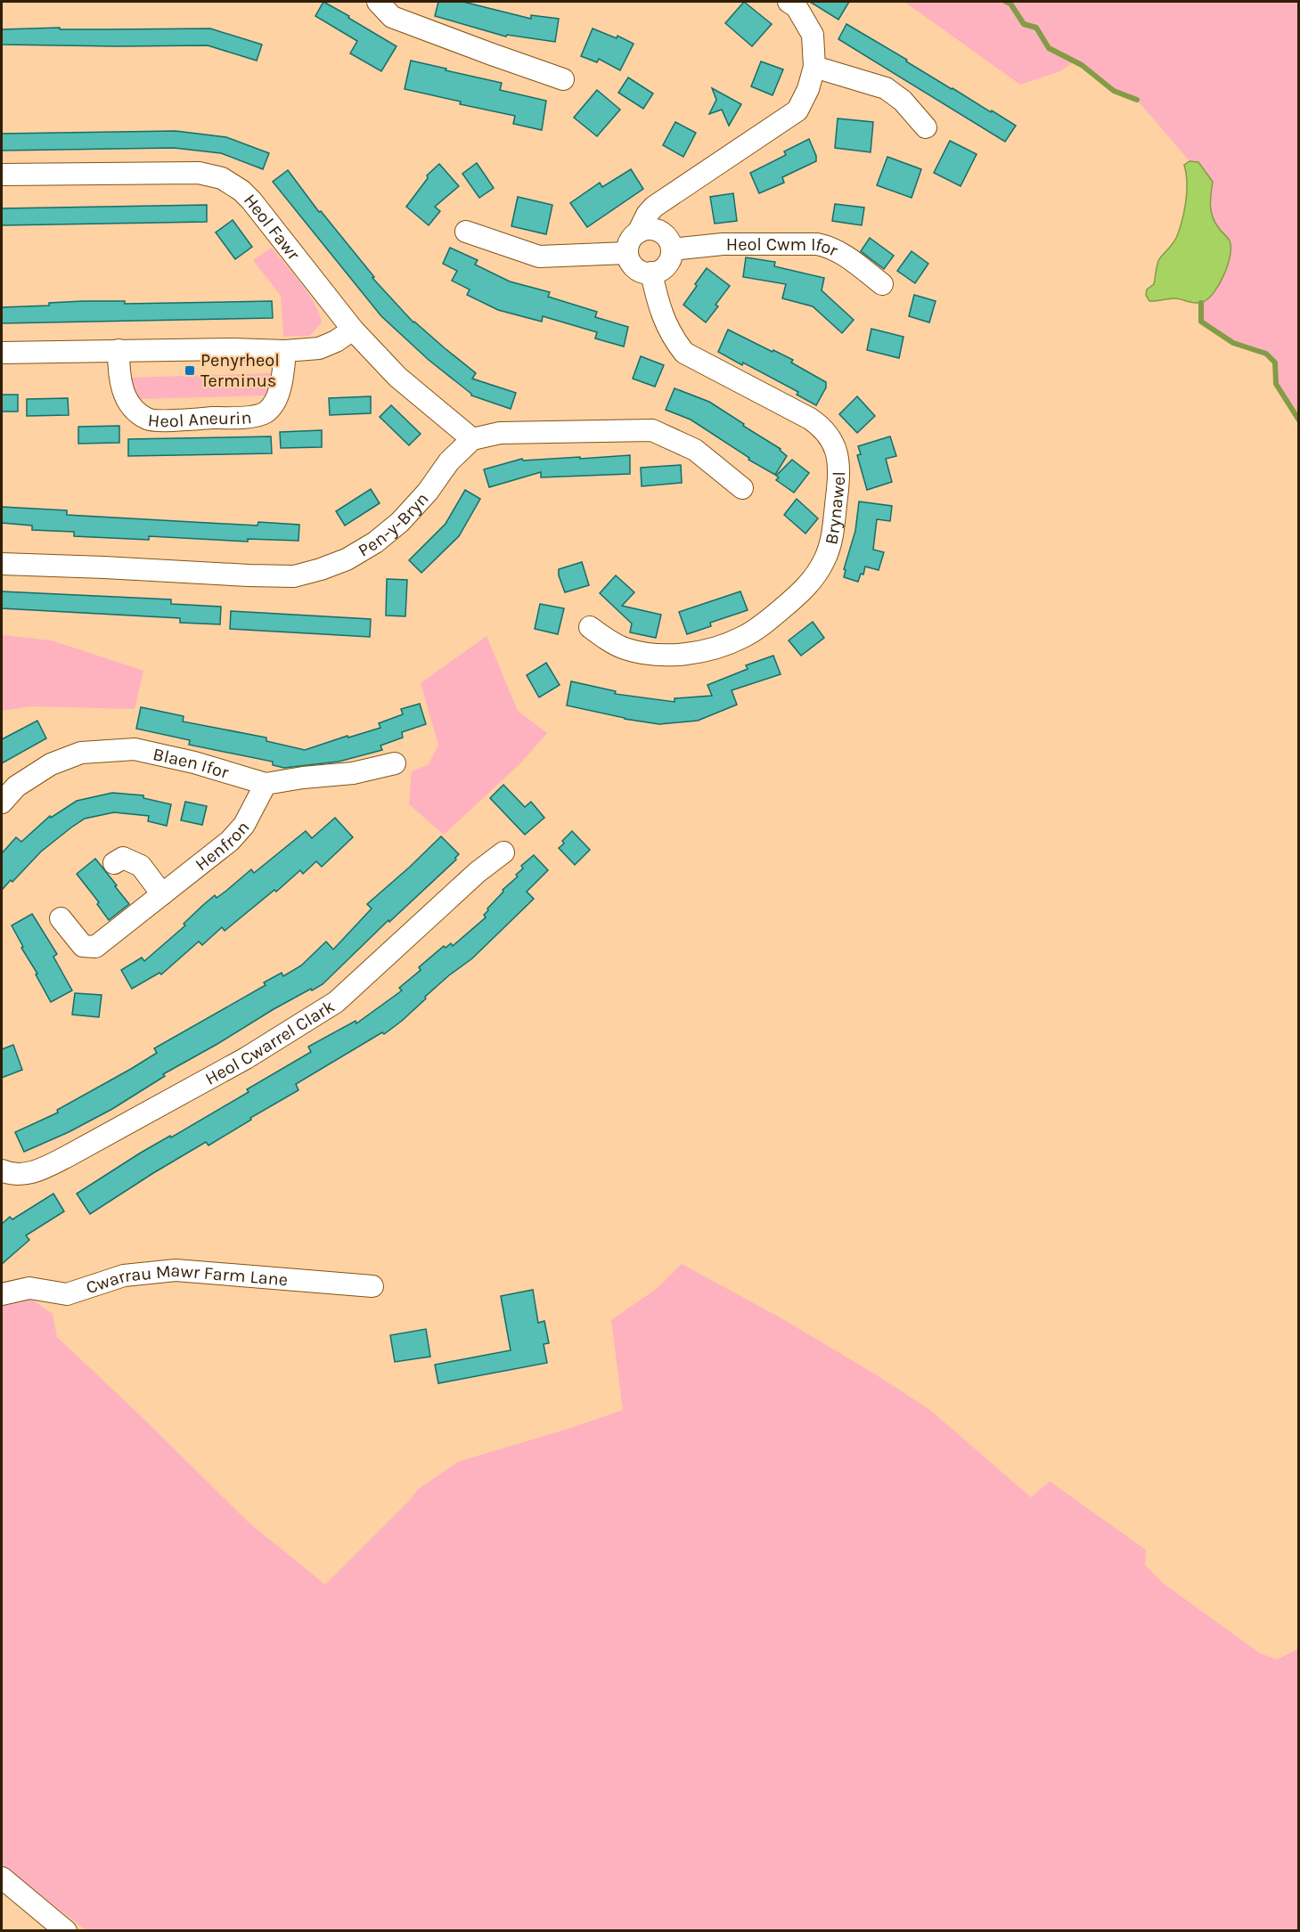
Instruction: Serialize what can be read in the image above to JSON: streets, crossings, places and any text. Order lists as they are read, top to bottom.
{
  "streets": {
    "street": [
      "Heol Fawr",
      "Heol Cwm Ifor",
      "Heol Aneurin",
      "Brynawel",
      "Pen-y-Bryn",
      "Blaen Ifor",
      "Henfron",
      "Heol Cwarrel Clark",
      "Cwarrau Mawr Farm Lane"
    ]
  },
  "crossings": [
    ["Heol Fawr", "Pen-y-Bryn"],
    ["Heol Cwm Ifor", "Brynawel"],
    ["Blaen Ifor", "Henfron"]
  ],
  "places": {
    "transit": ["Penyrheol Terminus"]
  }
}
